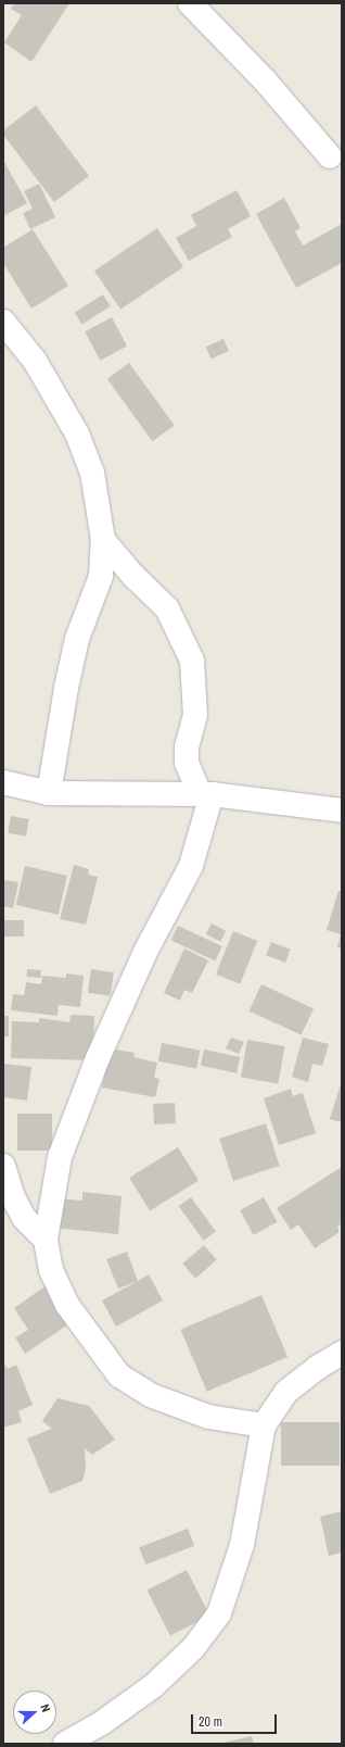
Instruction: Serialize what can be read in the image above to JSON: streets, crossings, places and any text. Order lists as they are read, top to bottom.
{
  "scale_bar": "20 m",
  "north": "right"
}
